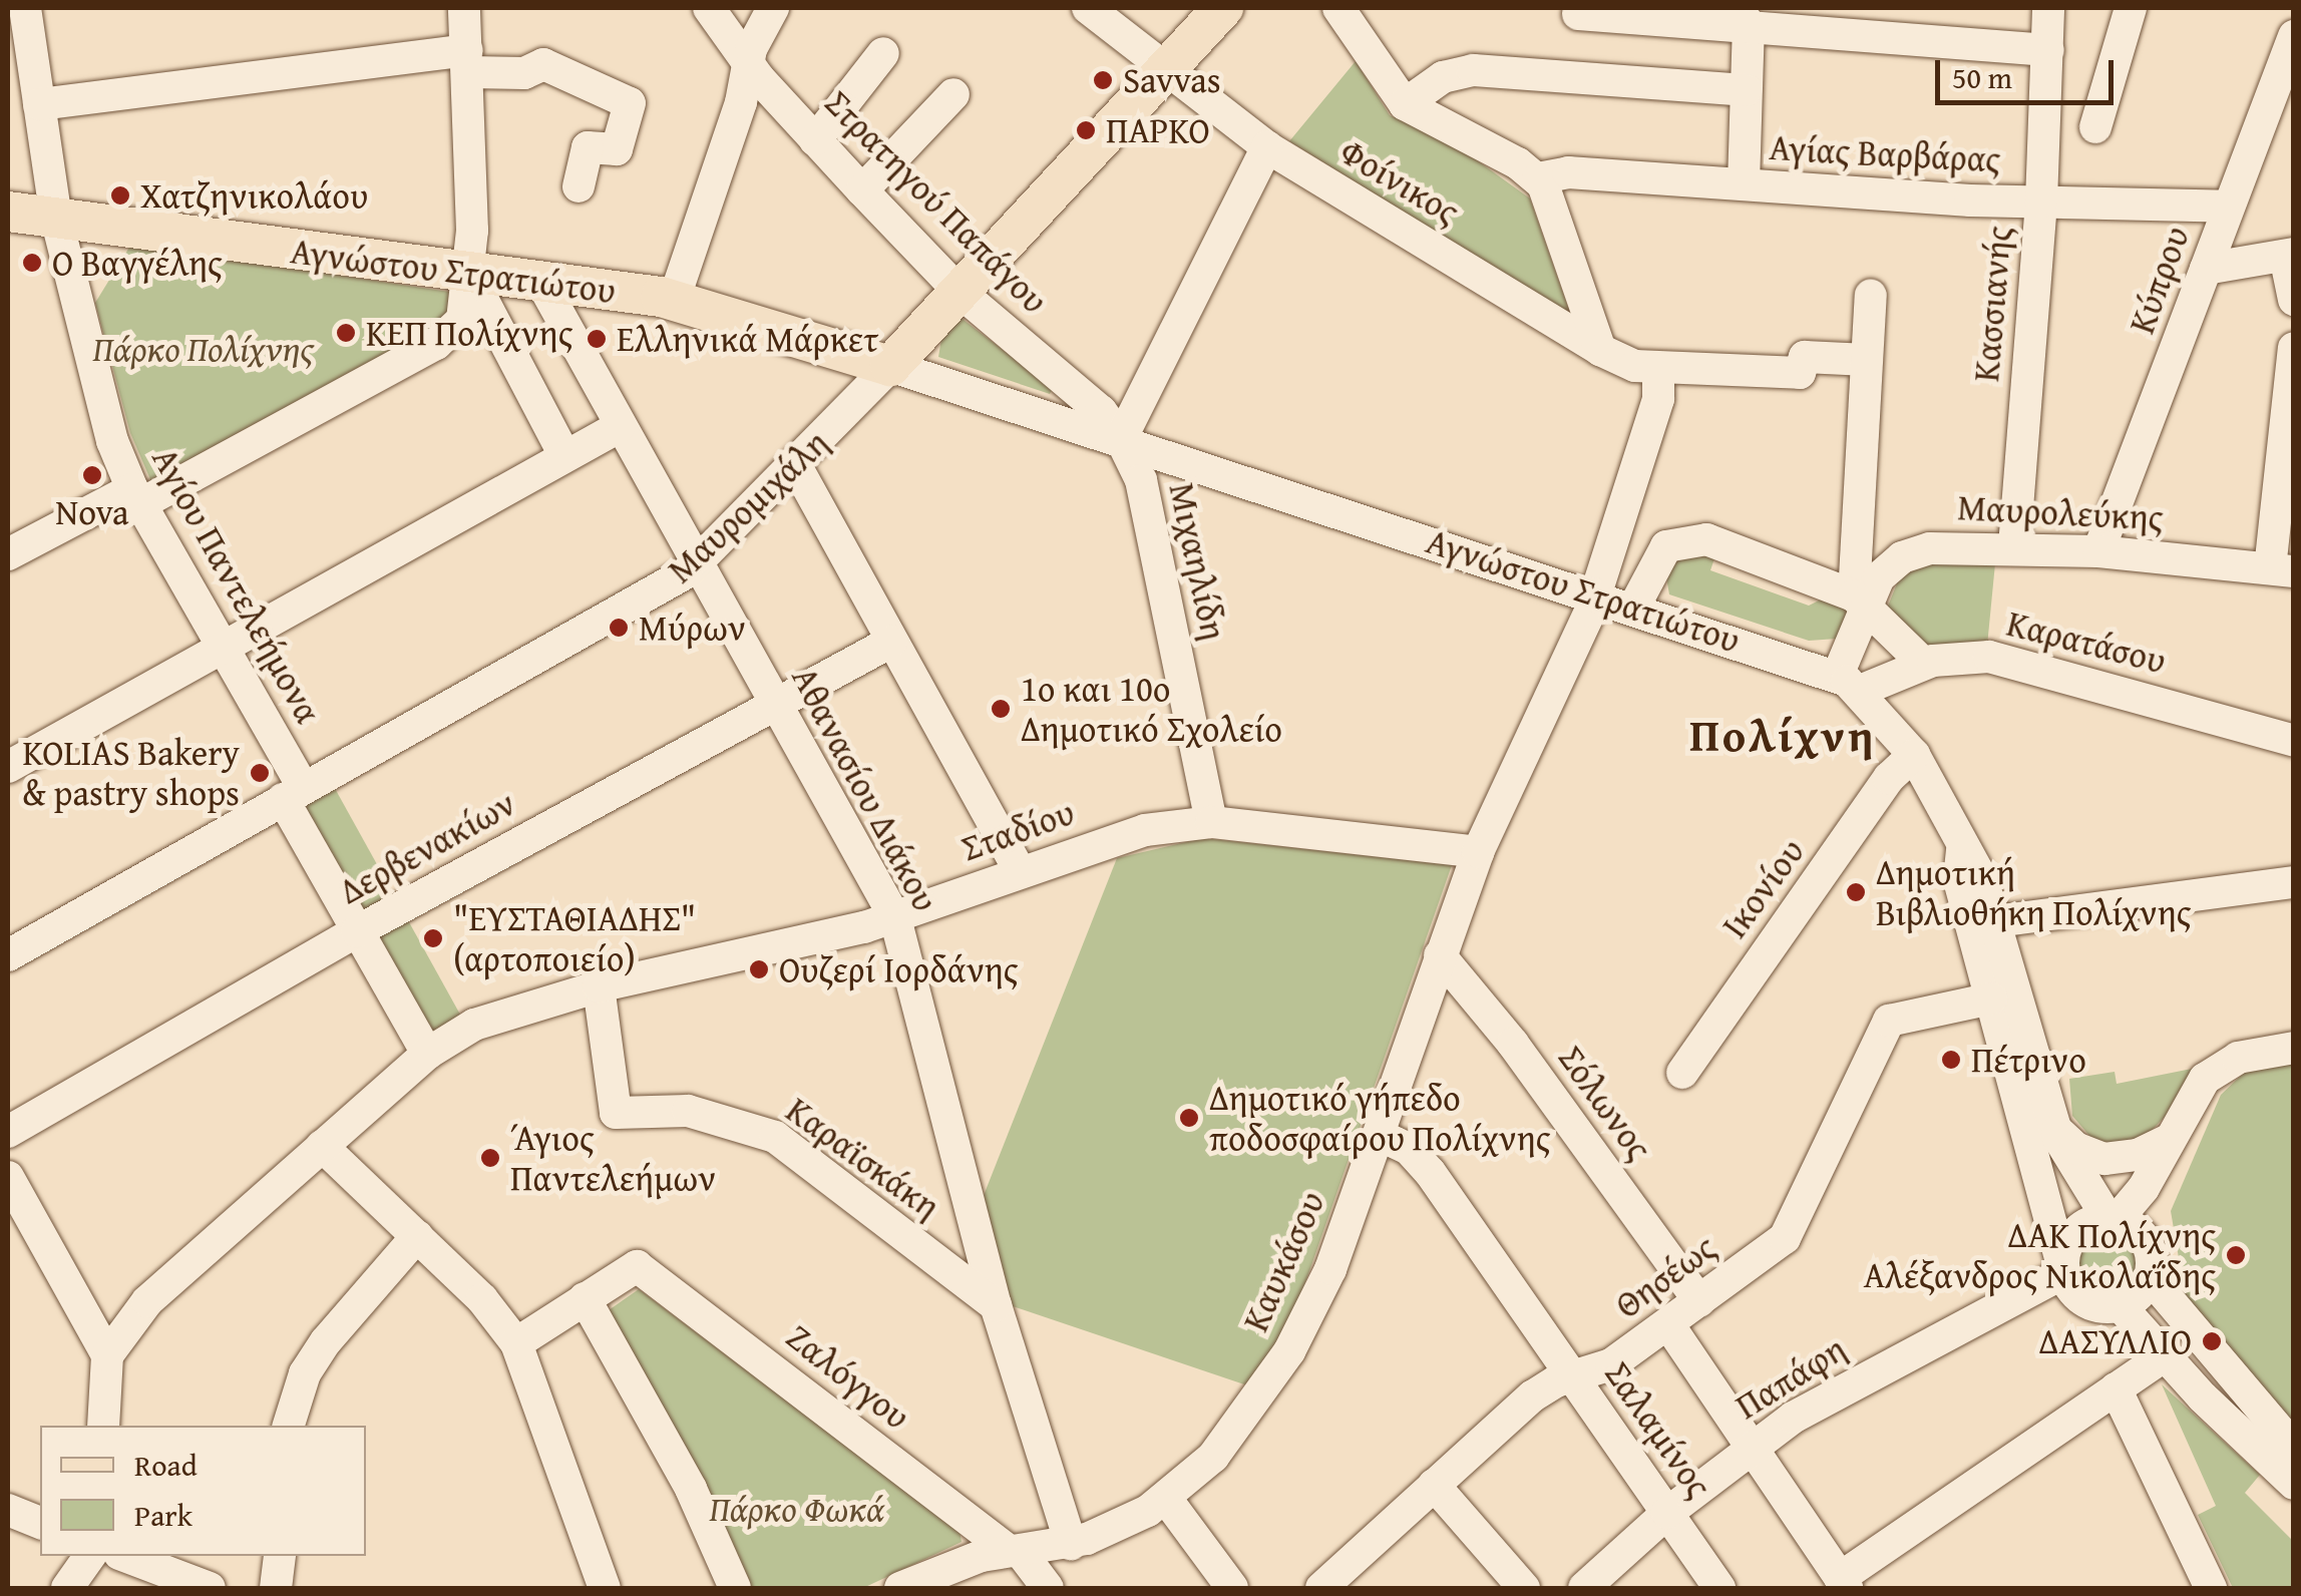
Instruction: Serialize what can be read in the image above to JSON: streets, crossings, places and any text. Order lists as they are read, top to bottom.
{
  "streets": {
    "main road": ["Αγνώστου Στρατιώτου", "Μαυρομιχάλη"],
    "street": [
      "Αγίας Βαρβάρας",
      "Φοίνικος",
      "Στρατηγού Παπάγου",
      "Κύπρου",
      "Κασσιανής",
      "Μαυρολεύκης",
      "Μιχαηλίδη",
      "Αγίου Παντελεήμονα",
      "Καρατάσου",
      "Αθανασίου Διάκου",
      "Σταδίου",
      "Δερβενακίων",
      "Ικονίου",
      "Σόλωνος",
      "Καραϊσκάκη",
      "Καυκάσου",
      "Θησέως",
      "Ζαλόγγου",
      "Παπάφη",
      "Σαλαμίνος"
    ]
  },
  "crossings": [
    ["Αγίας Βαρβάρας", "Κύπρου"],
    ["Αγίας Βαρβάρας", "Κασσιανής"],
    ["Φοίνικος", "Μαυρομιχάλη"],
    ["Φοίνικος", "Καυκάσου"],
    ["Στρατηγού Παπάγου", "Αγνώστου Στρατιώτου"],
    ["Στρατηγού Παπάγου", "Μαυρομιχάλη"],
    ["Στρατηγού Παπάγου", "Μιχαηλίδη"],
    ["Αγνώστου Στρατιώτου", "Μαυρομιχάλη"],
    ["Αγνώστου Στρατιώτου", "Μαυρολεύκης"],
    ["Αγνώστου Στρατιώτου", "Μιχαηλίδη"],
    ["Αγνώστου Στρατιώτου", "Αγίου Παντελεήμονα"],
    ["Αγνώστου Στρατιώτου", "Καρατάσου"],
    ["Αγνώστου Στρατιώτου", "Αθανασίου Διάκου"],
    ["Αγνώστου Στρατιώτου", "Καυκάσου"],
    ["Κύπρου", "Μαυρολεύκης"],
    ["Κασσιανής", "Μαυρολεύκης"],
    ["Μαυρομιχάλη", "Αγίου Παντελεήμονα"],
    ["Μαυρομιχάλη", "Αθανασίου Διάκου"],
    ["Μαυρολεύκης", "Καρατάσου"],
    ["Μιχαηλίδη", "Σταδίου"],
    ["Αγίου Παντελεήμονα", "Σταδίου"],
    ["Αγίου Παντελεήμονα", "Δερβενακίων"],
    ["Αθανασίου Διάκου", "Σταδίου"],
    ["Αθανασίου Διάκου", "Δερβενακίων"],
    ["Αθανασίου Διάκου", "Καραϊσκάκη"],
    ["Αθανασίου Διάκου", "Καυκάσου"],
    ["Σταδίου", "Καραϊσκάκη"],
    ["Σταδίου", "Καυκάσου"],
    ["Σόλωνος", "Καυκάσου"],
    ["Σόλωνος", "Θησέως"],
    ["Καυκάσου", "Ζαλόγγου"],
    ["Καυκάσου", "Σαλαμίνος"],
    ["Θησέως", "Σαλαμίνος"],
    ["Παπάφη", "Σαλαμίνος"]
  ],
  "districts": ["Πολίχνη"],
  "parks": ["Πάρκο Πολίχνης", "Πάρκο Φωκά"],
  "places": [
    "Savvas",
    "ΠΑΡΚΟ",
    "Χατζηνικολάου",
    "Ο Βαγγέλης",
    "ΚΕΠ Πολίχνης",
    "Ελληνικά Μάρκετ",
    "Nova",
    "Μύρων",
    "1ο και 10ο Δημοτικό Σχολείο",
    "KOLIAS Bakery & pastry shops",
    "Δημοτική Βιβλιοθήκη Πολίχνης",
    "\"ΕΥΣΤΑΘΙΑΔΗΣ\" (αρτοποιείο)",
    "Ουζερί Ιορδάνης",
    "Πέτρινο",
    "Δημοτικό γήπεδο ποδοσφαίρου Πολίχνης",
    "Άγιος Παντελεήμων",
    "ΔΑΚ Πολίχνης Αλέξανδρος Νικολαΐδης",
    "ΔΑΣΥΛΛΙΟ"
  ],
  "legend": ["Road", "Park"],
  "scale_bar": "50 m"
}
